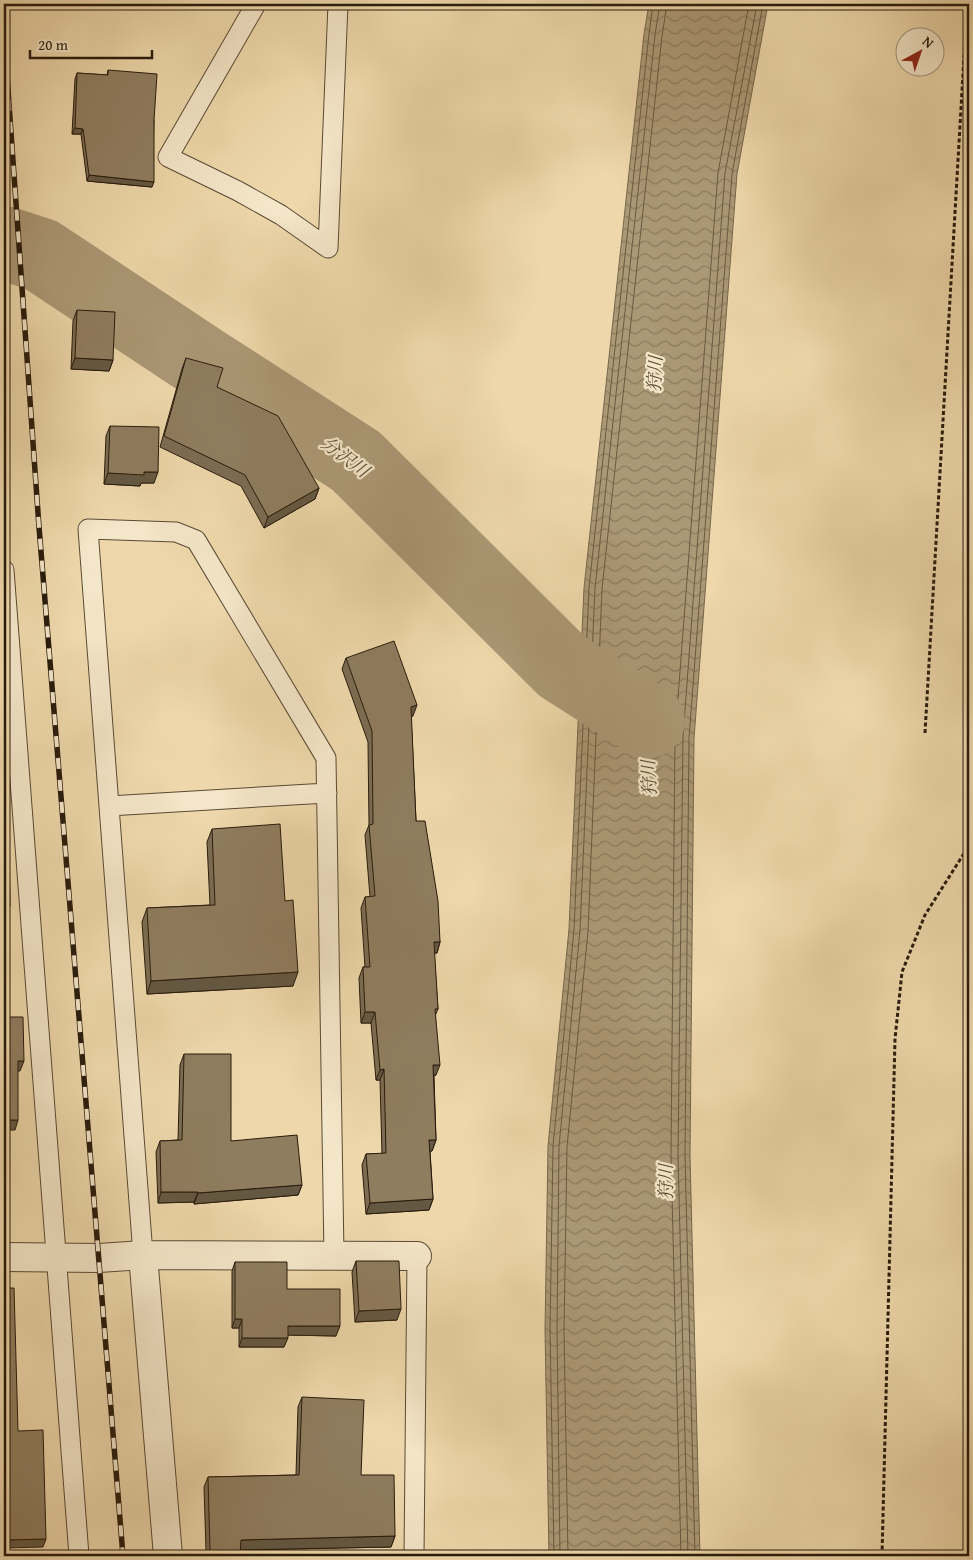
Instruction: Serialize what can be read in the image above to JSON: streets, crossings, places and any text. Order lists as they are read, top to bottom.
{
  "water": ["狩川", "分沢川"],
  "scale_bar": "20 m",
  "north": "top right"
}
